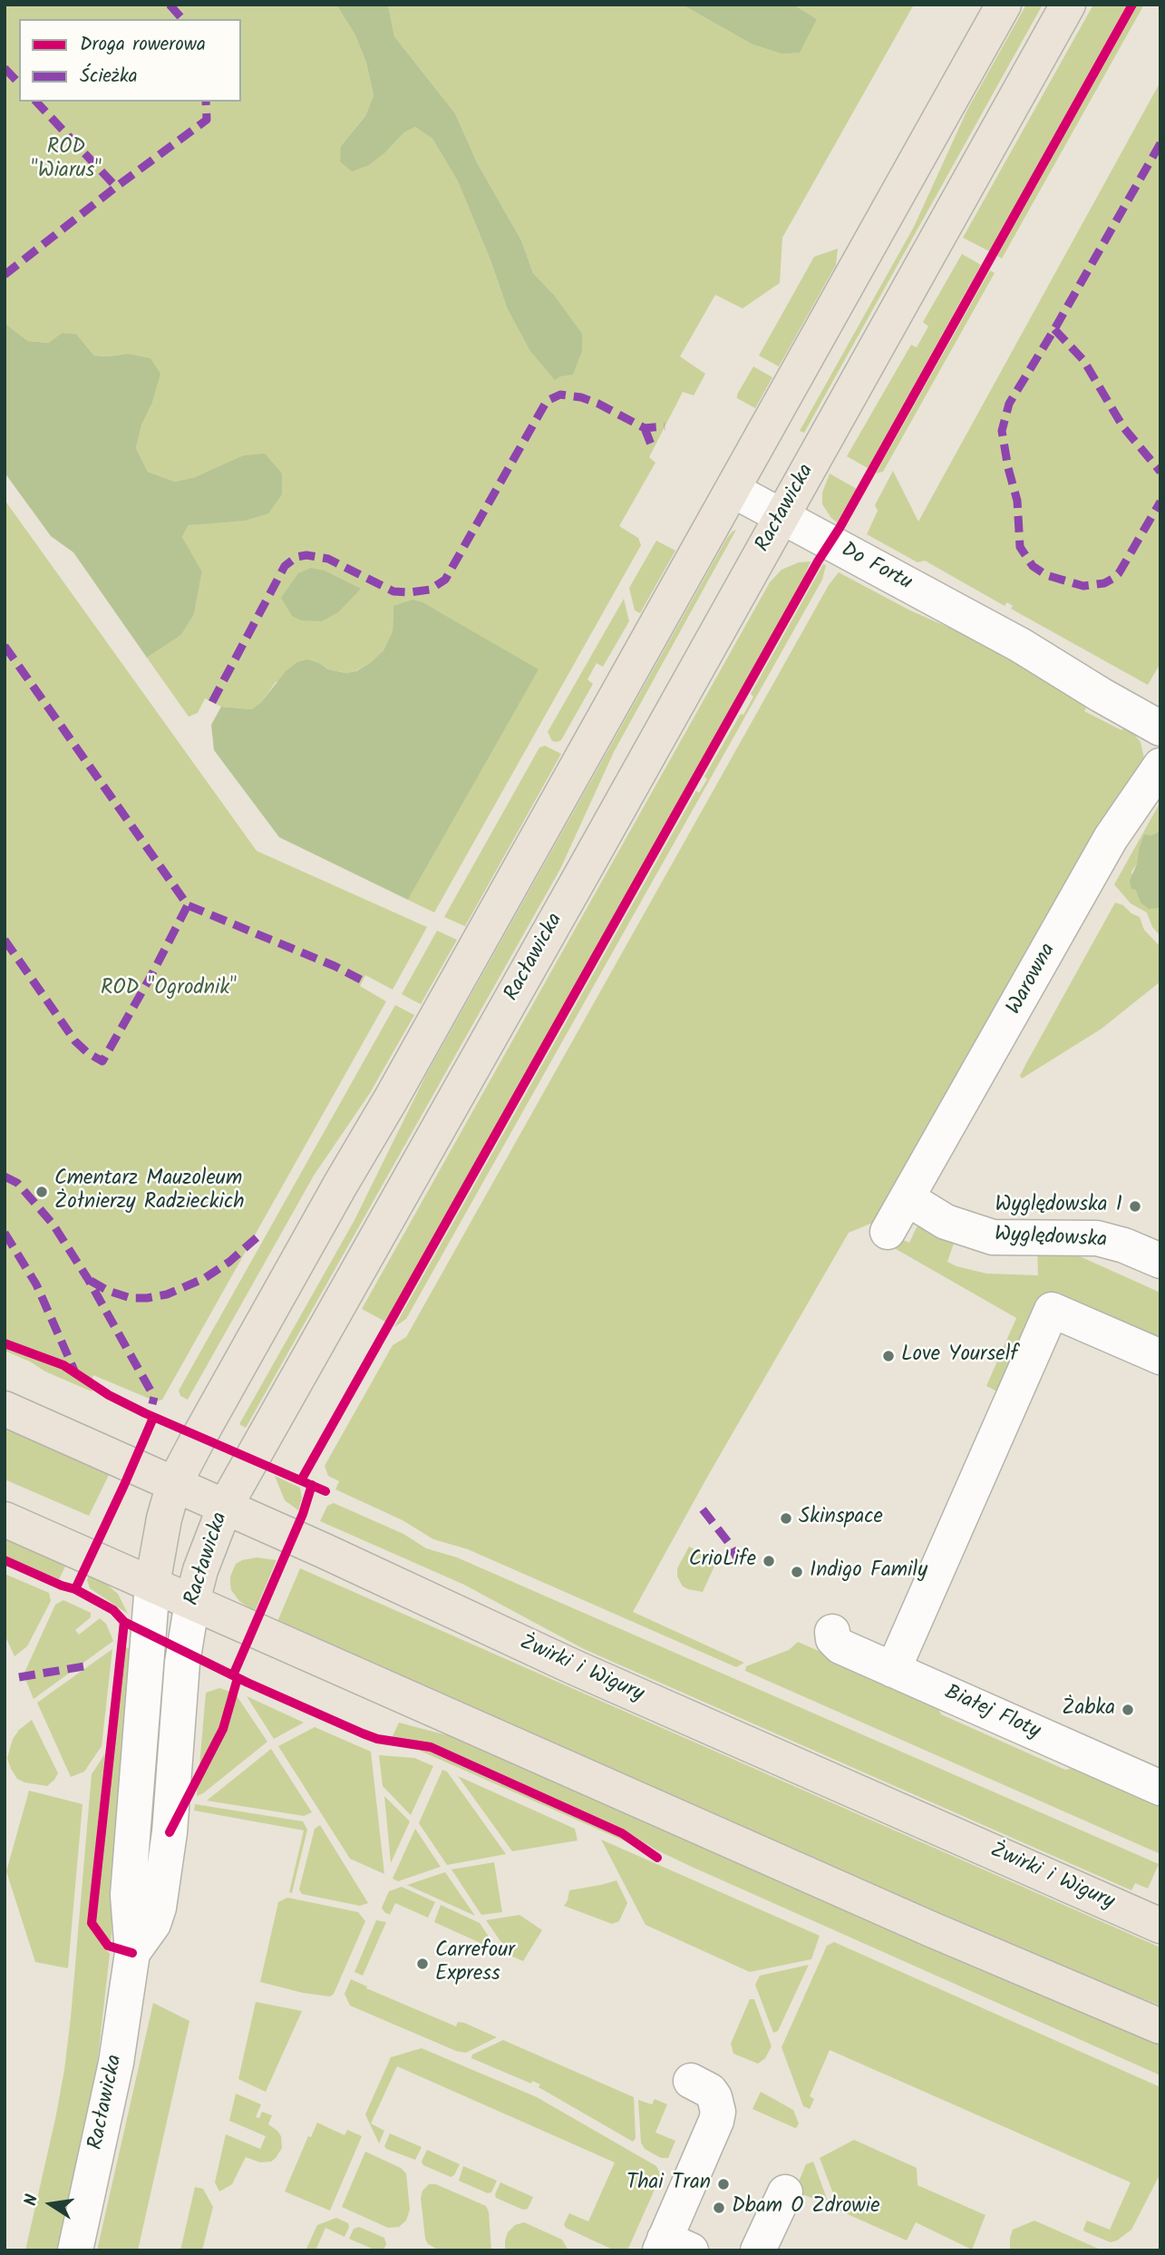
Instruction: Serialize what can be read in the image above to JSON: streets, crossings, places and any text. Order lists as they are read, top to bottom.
{
  "streets": {
    "main road": ["Racławicka", "Żwirki i Wigury"],
    "street": [
      "Do Fortu",
      "Warowna",
      "Wyględowska",
      "Białej Floty"
    ]
  },
  "crossings": [
    ["Racławicka", "Do Fortu"],
    ["Racławicka", "Żwirki i Wigury"],
    ["Warowna", "Wyględowska"]
  ],
  "parks": ["ROD \"Wiarus\"", "ROD \"Ogrodnik\""],
  "places": [
    "Cmentarz Mauzoleum Żołnierzy Radzieckich",
    "Wyględowska 1",
    "Love Yourself",
    "Skinspace",
    "CrioLife",
    "Indigo Family",
    "Żabka",
    "Carrefour Express",
    "Thai Tran",
    "Dbam O Zdrowie"
  ],
  "legend": ["Droga rowerowa", "Ścieżka"],
  "north": "left"
}
